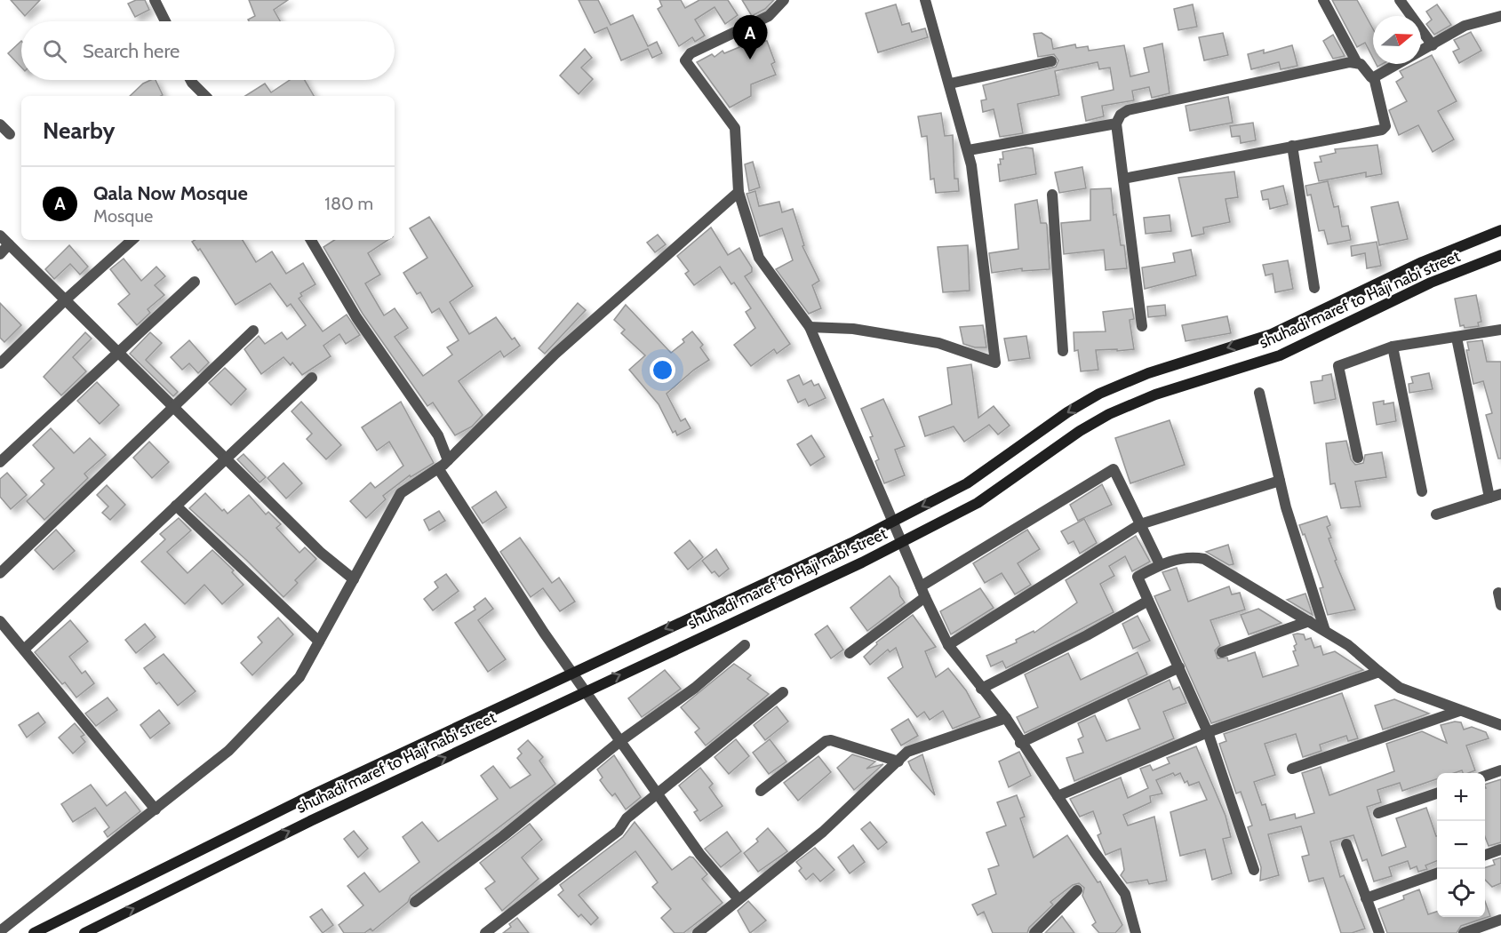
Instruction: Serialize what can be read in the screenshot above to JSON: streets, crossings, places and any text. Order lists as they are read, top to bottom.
{
  "streets": {
    "main road": ["shuhadi maref to Haji nabi street"]
  },
  "north": "right",
  "page": {
    "pins": "A",
    "search": "Search here",
    "heading": "Nearby",
    "list": [
      {
        "mark": "A",
        "name": "Qala Now Mosque",
        "note": "Mosque",
        "value": "180 m"
      }
    ],
    "map_buttons": ["+", "−"]
  }
}
